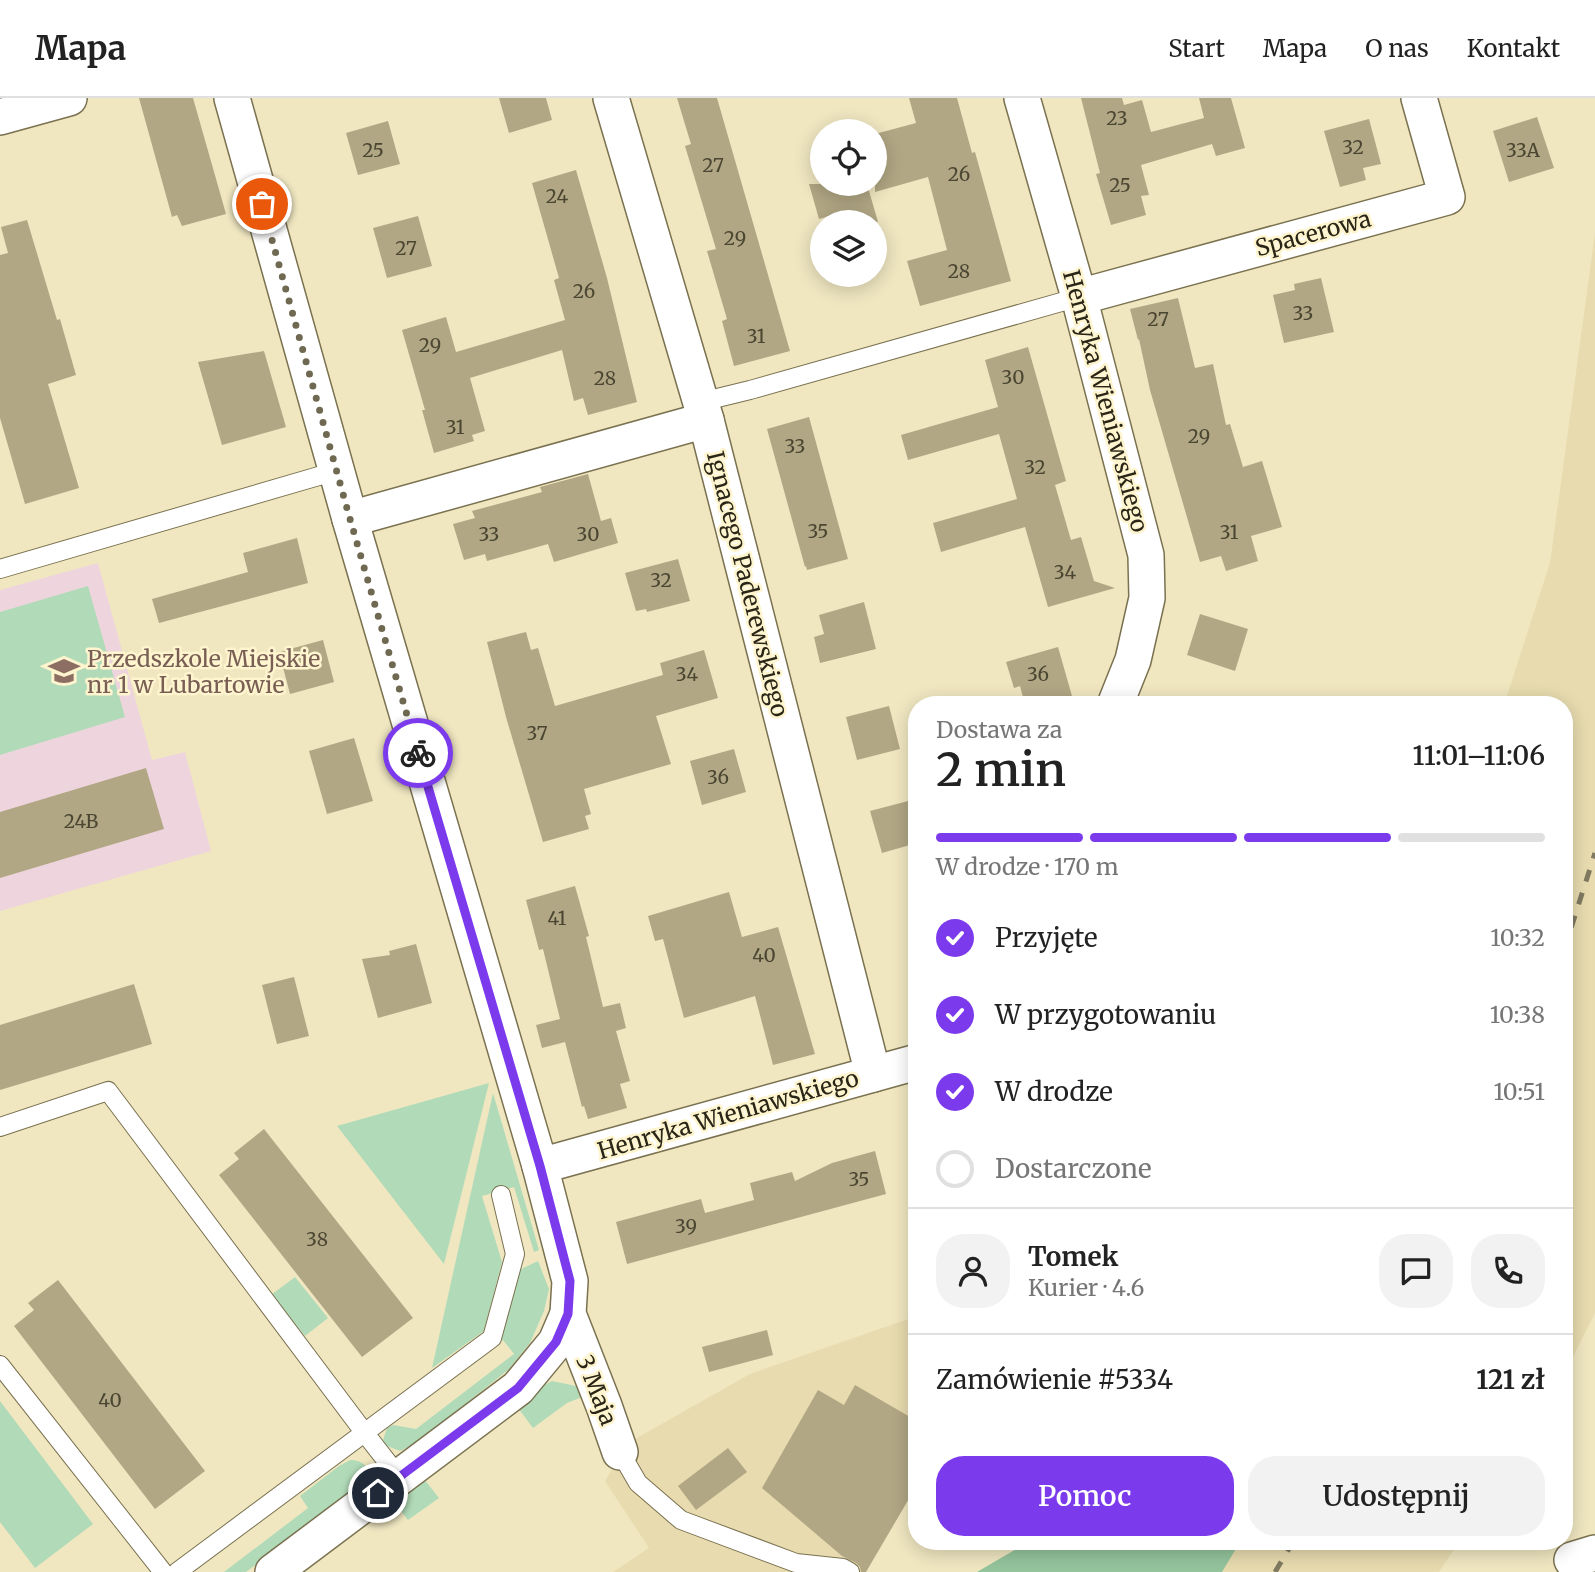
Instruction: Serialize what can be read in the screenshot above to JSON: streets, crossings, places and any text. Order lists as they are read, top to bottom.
{
  "streets": {
    "street": [
      "Spacerowa",
      "Henryka Wieniawskiego",
      "Ignacego Paderewskiego",
      "3 Maja"
    ]
  },
  "crossings": [
    ["Spacerowa", "Henryka Wieniawskiego"],
    ["Henryka Wieniawskiego", "Ignacego Paderewskiego"],
    ["Henryka Wieniawskiego", "3 Maja"]
  ],
  "places": {
    "school or university": ["Przedszkole Miejskie nr 1 w Lubartowie"]
  },
  "house_numbers": [
    "23",
    "32",
    "25",
    "33A",
    "27",
    "26",
    "25",
    "24",
    "29",
    "27",
    "28",
    "26",
    "33",
    "27",
    "31",
    "29",
    "30",
    "28",
    "31",
    "29",
    "33",
    "32",
    "35",
    "31",
    "33",
    "30",
    "34",
    "32",
    "34",
    "36",
    "37",
    "36",
    "24B",
    "41",
    "40",
    "35",
    "39",
    "38",
    "40"
  ],
  "page": {
    "header": "Mapa",
    "nav": [
      "Start",
      "Mapa",
      "O nas",
      "Kontakt"
    ],
    "heading": ["2 min", "Dostawa za", "11:01–11:06"],
    "panel": [
      "Tomek",
      "Kurier · 4.6",
      "Zamówienie #5334",
      "121 zł"
    ],
    "bar": "W drodze · 170 m",
    "list": [
      ["Przyjęte", "10:32"],
      ["W przygotowaniu", "10:38"],
      ["W drodze", "10:51"],
      "Dostarczone"
    ],
    "buttons": ["Pomoc", "Udostępnij"]
  }
}
